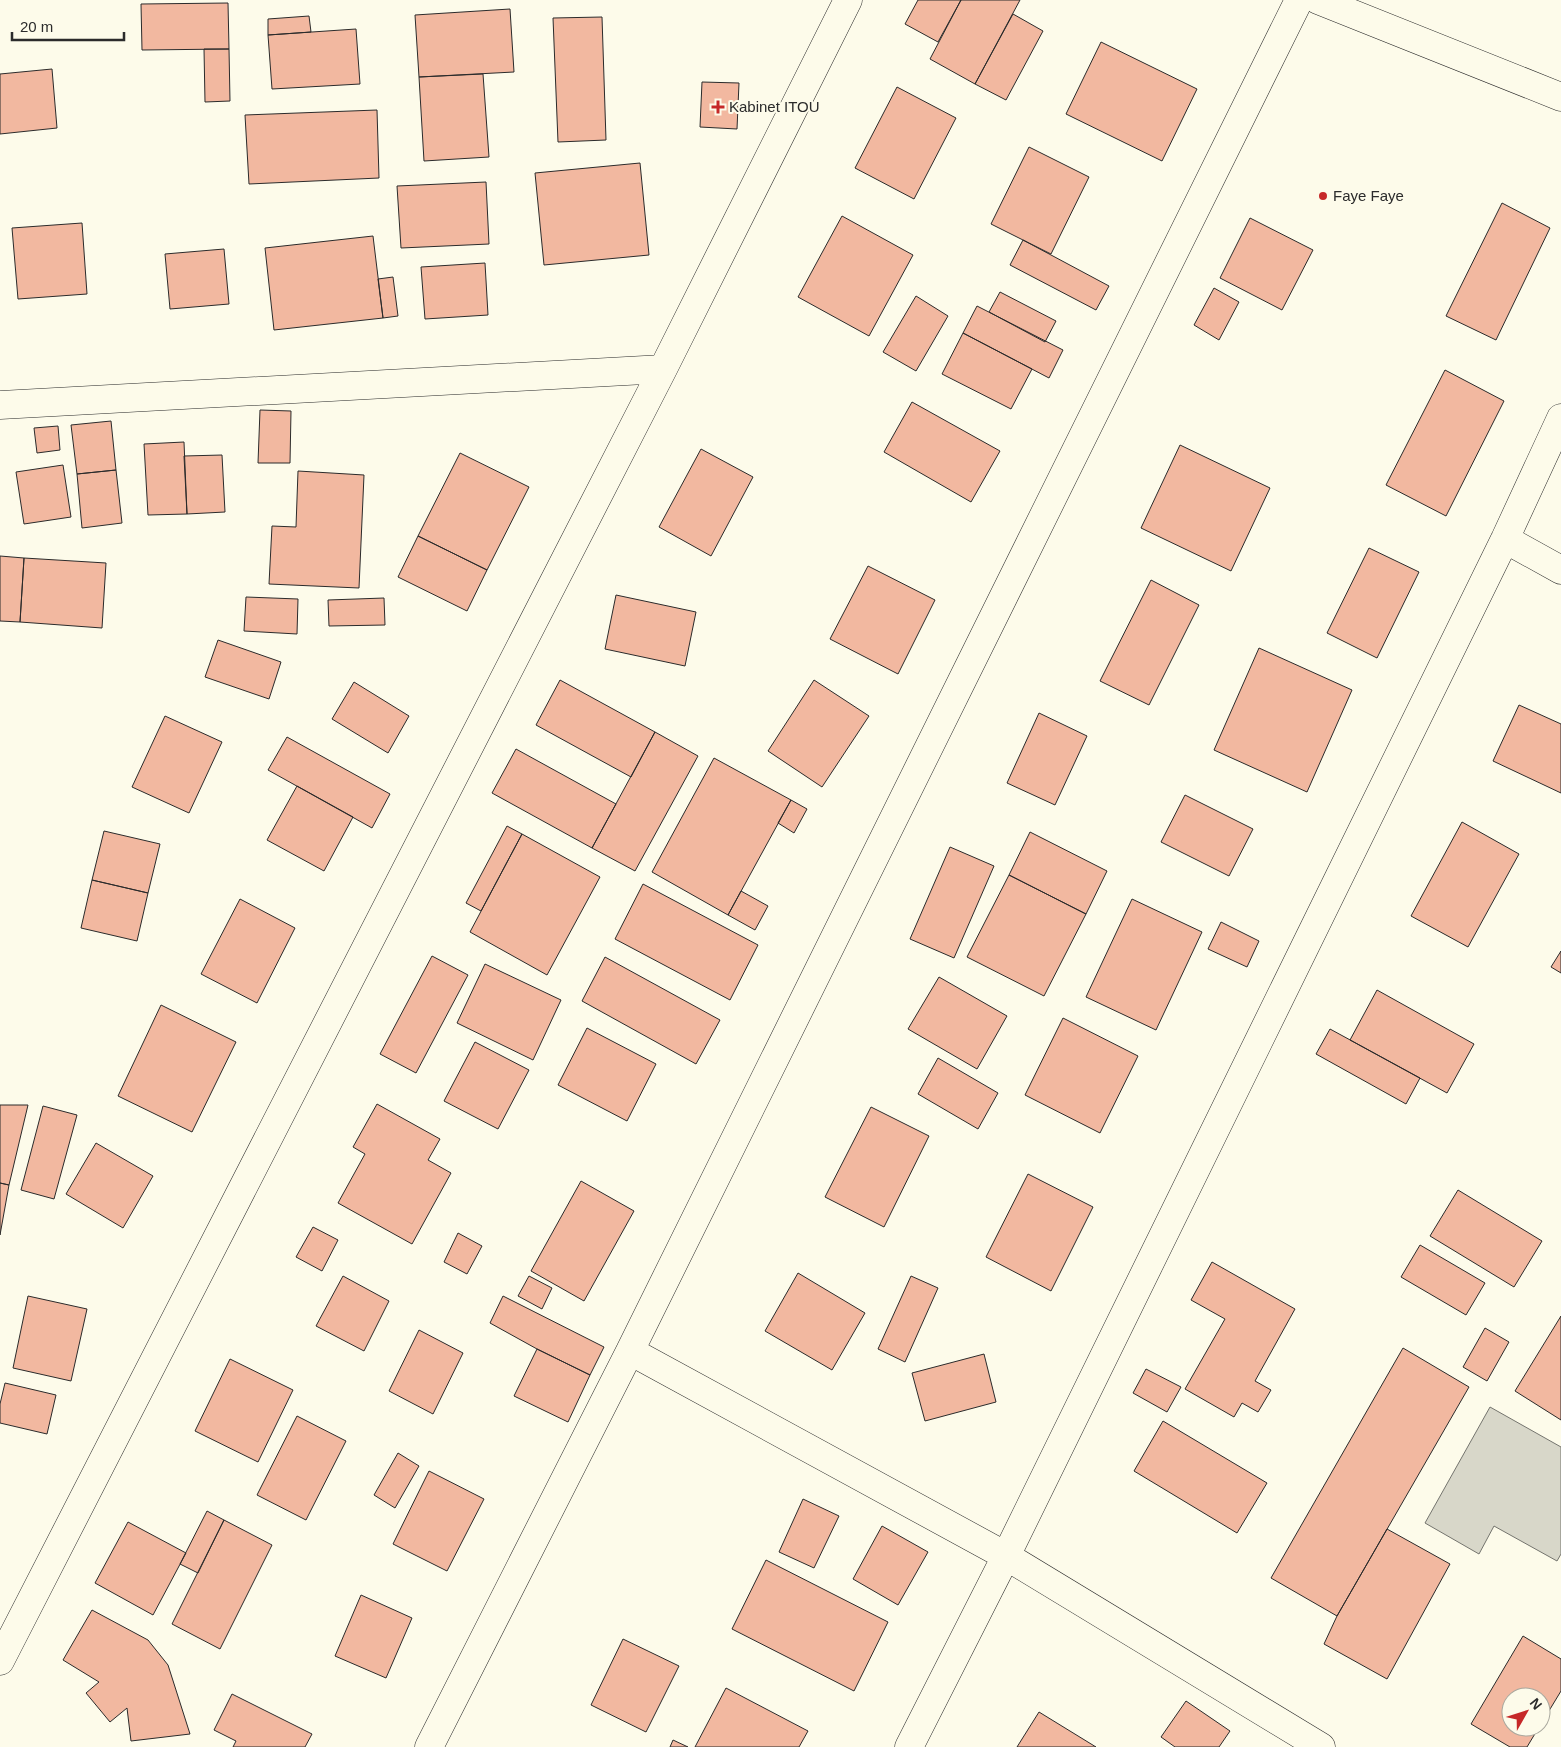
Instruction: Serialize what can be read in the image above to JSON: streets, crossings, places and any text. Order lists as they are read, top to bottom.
{
  "places": {
    "health": ["Kabinet ITOU"],
    "other": ["Faye Faye"]
  },
  "scale_bar": "20 m",
  "north": "top right"
}
